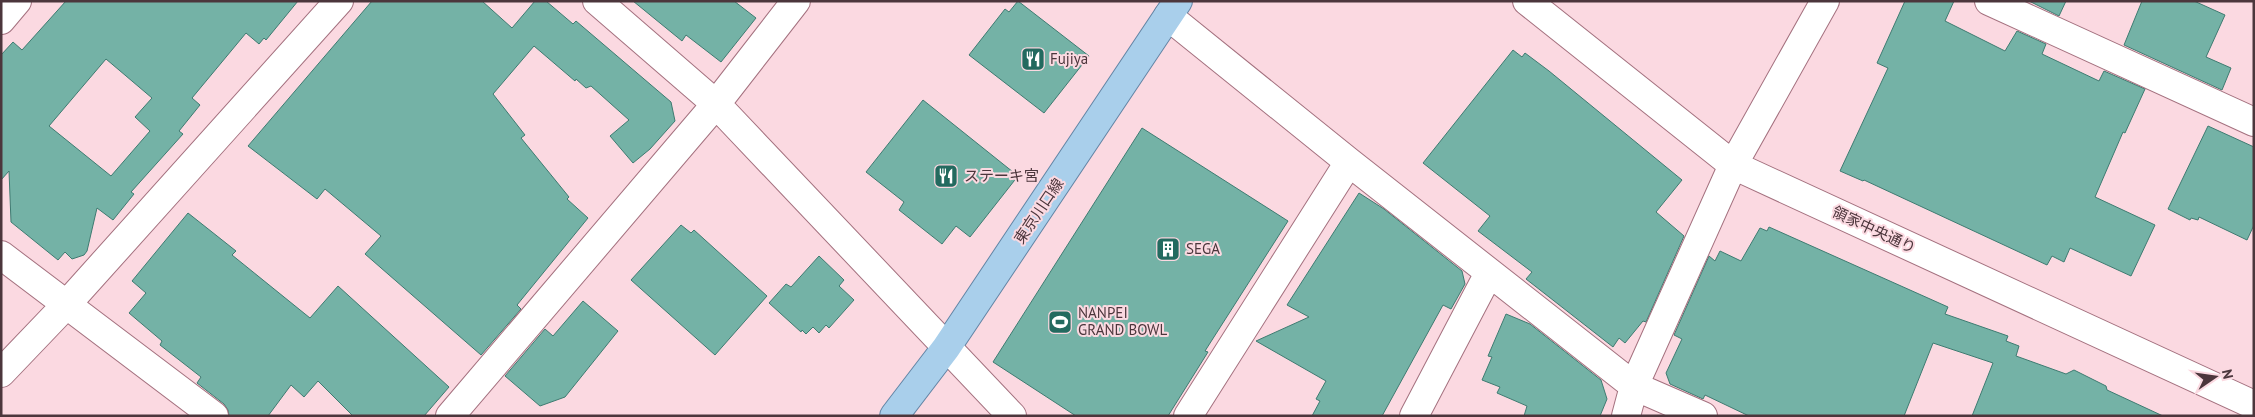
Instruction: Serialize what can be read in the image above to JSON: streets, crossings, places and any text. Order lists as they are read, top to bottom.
{
  "streets": {
    "main road": ["東京川口線"],
    "street": ["領家中央通り"]
  },
  "places": {
    "restaurant": ["Fujiya", "ステーキ宮"],
    "building": ["SEGA"],
    "sports": ["NANPEI GRAND BOWL"]
  },
  "north": "right"
}
